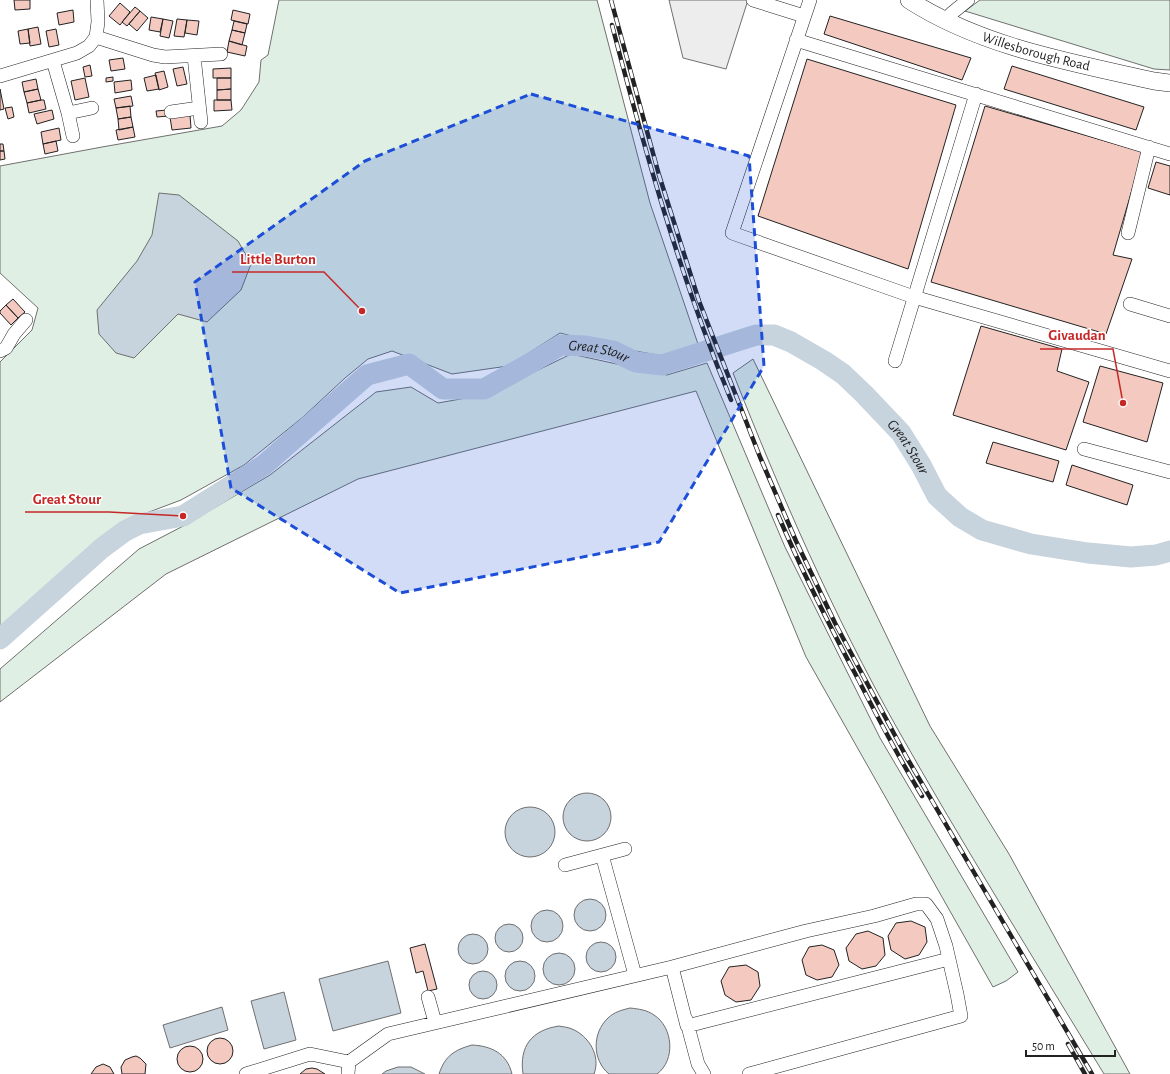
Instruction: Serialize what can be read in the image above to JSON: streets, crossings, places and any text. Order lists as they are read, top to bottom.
{
  "streets": {
    "main road": ["Willesborough Road"]
  },
  "water": ["Great Stour"],
  "places": ["Little Burton", "Givaudan", "Great Stour"],
  "scale_bar": "50 m"
}
